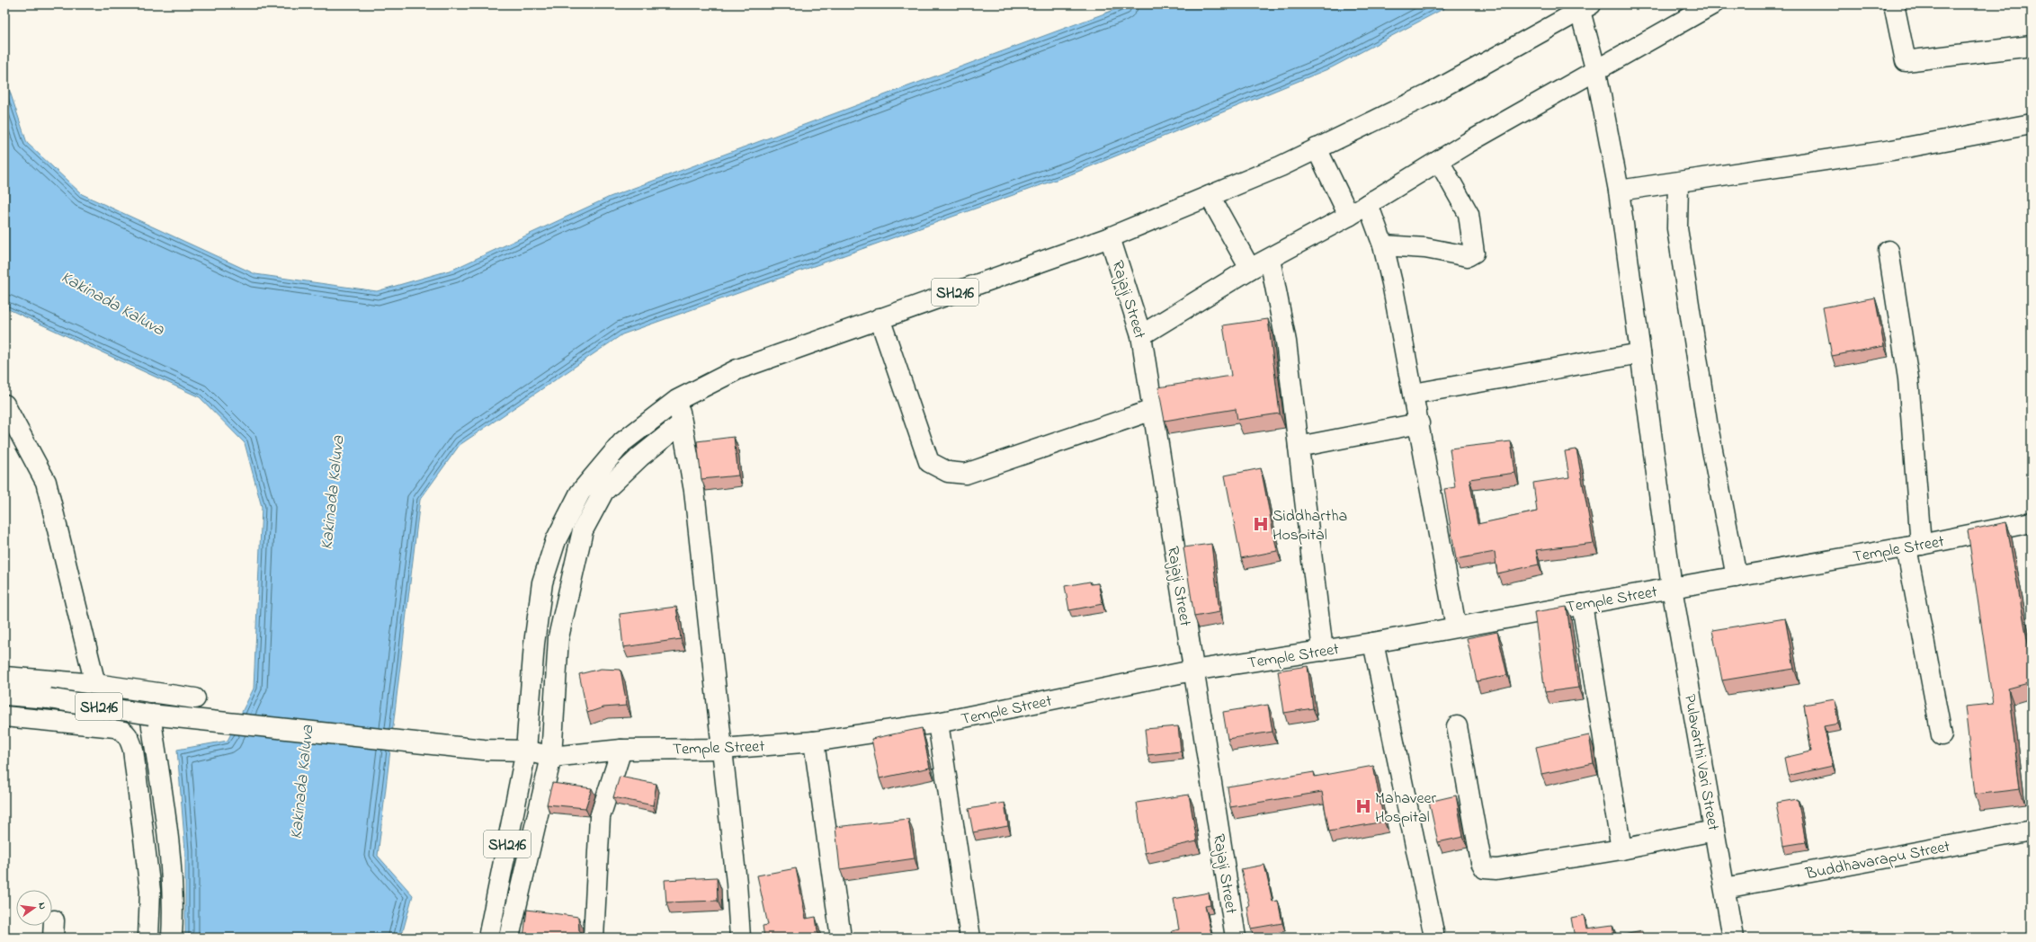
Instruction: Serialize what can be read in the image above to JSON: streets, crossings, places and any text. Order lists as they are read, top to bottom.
{
  "streets": {
    "street": [
      "SH216",
      "Rajaji Street",
      "Temple Street",
      "Pulavarthi Vari Street",
      "Buddhavarapu Street"
    ]
  },
  "crossings": [
    ["SH216", "Rajaji Street"],
    ["SH216", "Temple Street"],
    ["SH216", "Pulavarthi Vari Street"],
    ["Rajaji Street", "Temple Street"],
    ["Temple Street", "Pulavarthi Vari Street"],
    ["Pulavarthi Vari Street", "Buddhavarapu Street"]
  ],
  "water": ["Kakinada Kaluva"],
  "places": {
    "hospital": ["Siddhartha Hospital", "Mahaveer Hospital"]
  },
  "north": "right"
}
